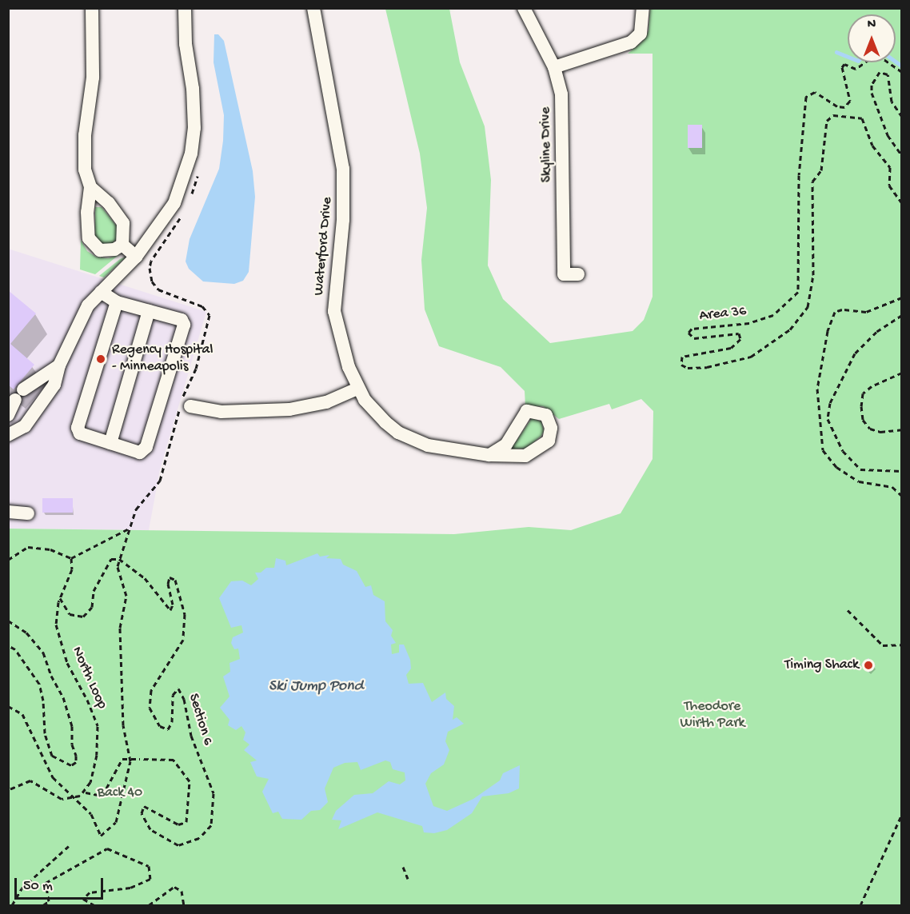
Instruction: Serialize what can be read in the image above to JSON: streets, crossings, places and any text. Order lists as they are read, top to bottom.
{
  "streets": {
    "street": ["Skyline Drive", "Waterford Drive"],
    "path": ["Area 36", "North Loop", "Section 6"]
  },
  "crossings": [
    ["North Loop", "Section 6"]
  ],
  "water": ["Ski Jump Pond"],
  "parks": ["Theodore Wirth Park", "Back 40"],
  "places": ["Regency Hospital - Minneapolis", "Timing Shack"],
  "scale_bar": "50 m",
  "north": "top"
}
